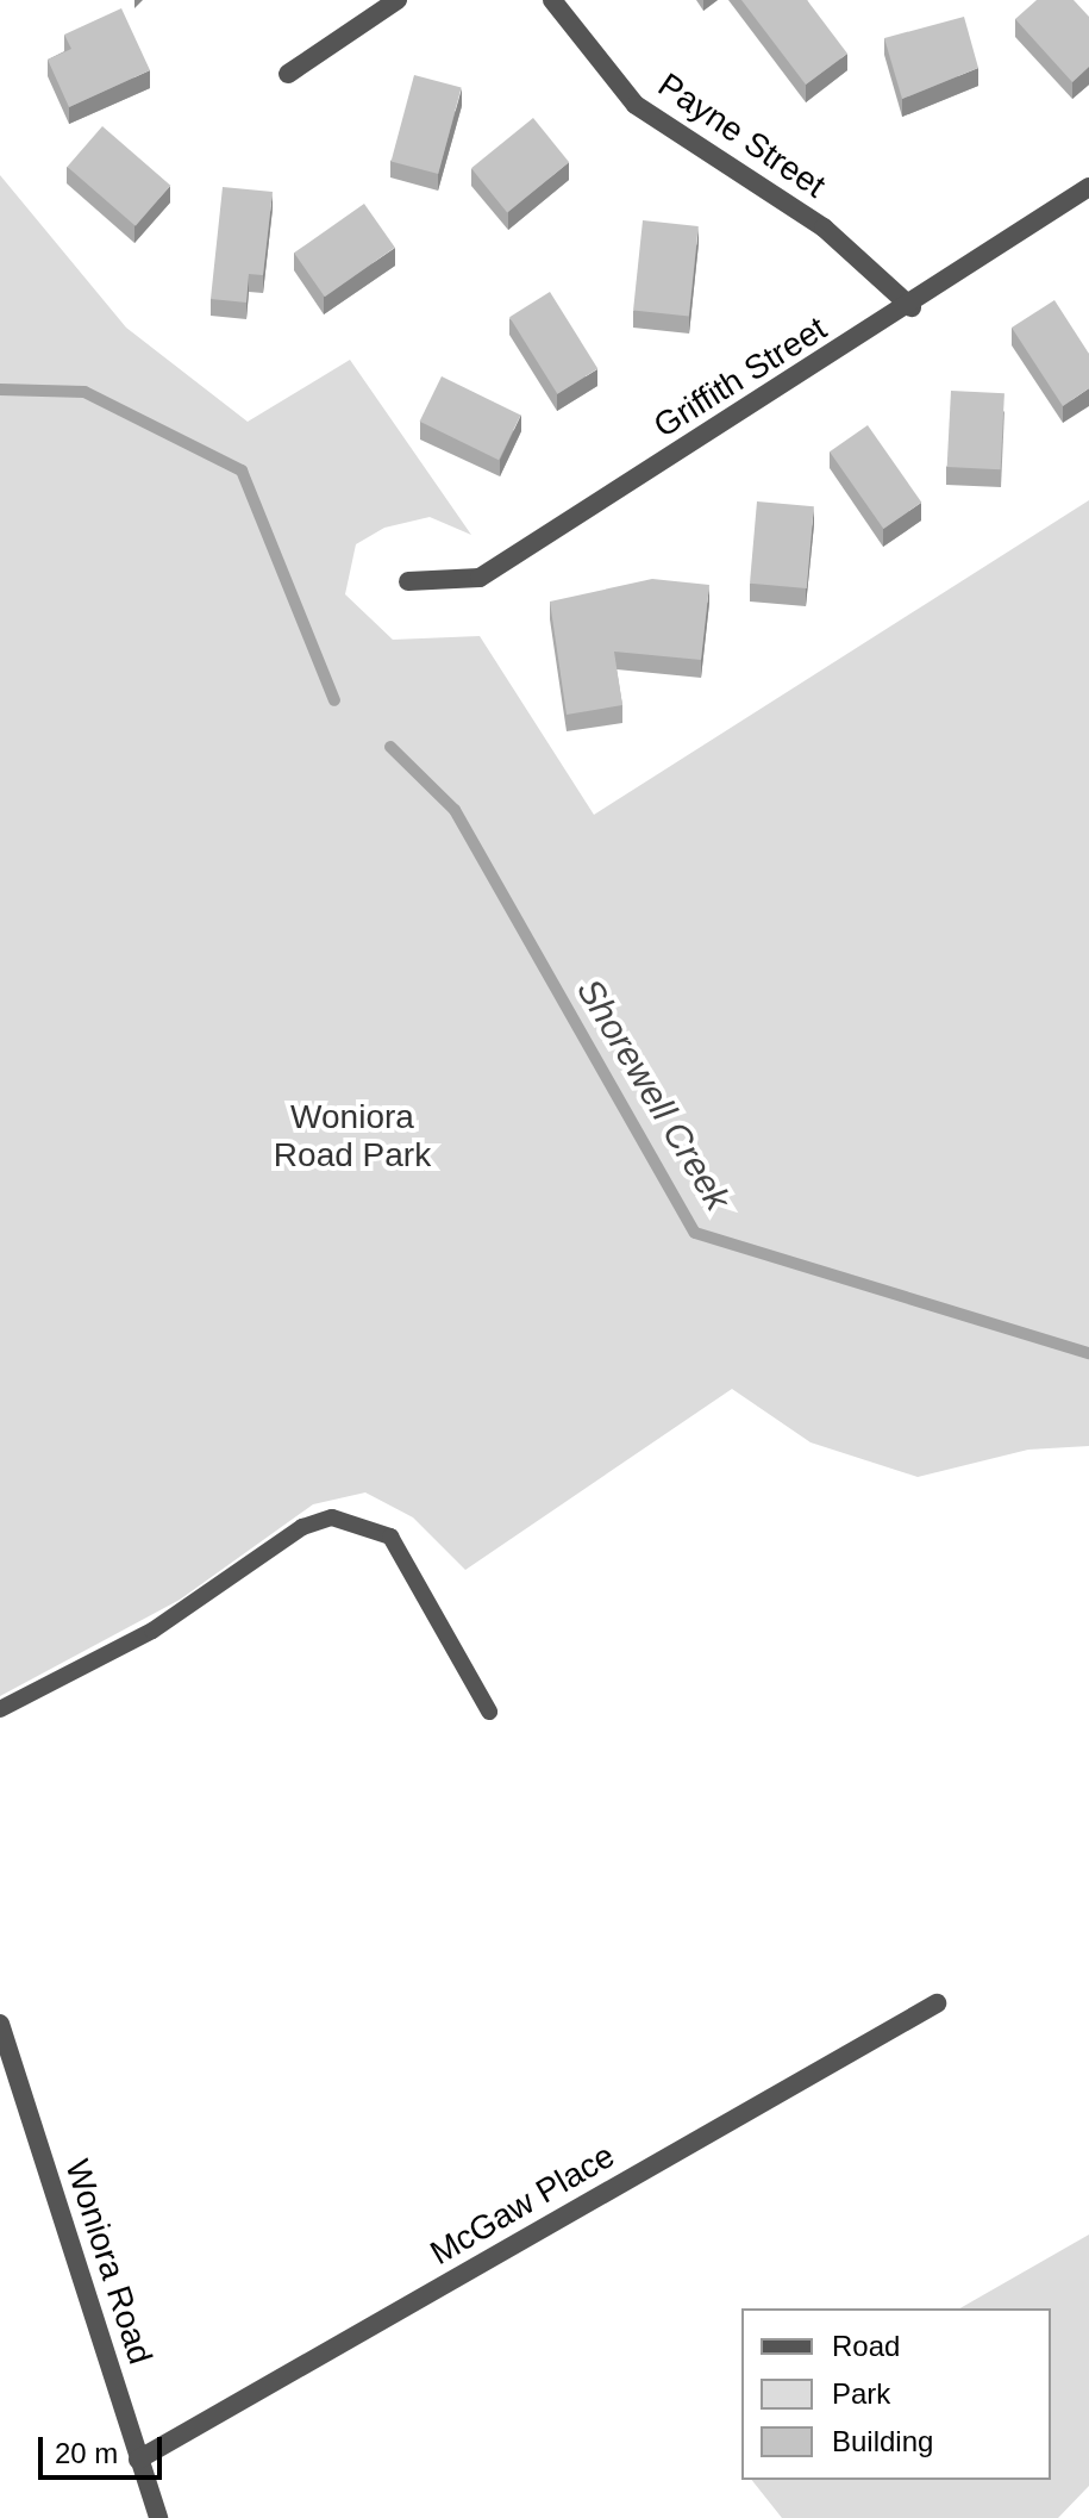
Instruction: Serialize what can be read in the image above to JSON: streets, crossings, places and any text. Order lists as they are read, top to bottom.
{
  "streets": {
    "street": [
      "Payne Street",
      "Griffith Street",
      "McGaw Place",
      "Woniora Road"
    ]
  },
  "crossings": [
    ["Payne Street", "Griffith Street"],
    ["McGaw Place", "Woniora Road"]
  ],
  "water": ["Shorewell Creek"],
  "parks": ["Woniora Road Park"],
  "legend": ["Road", "Park", "Building"],
  "scale_bar": "20 m"
}
